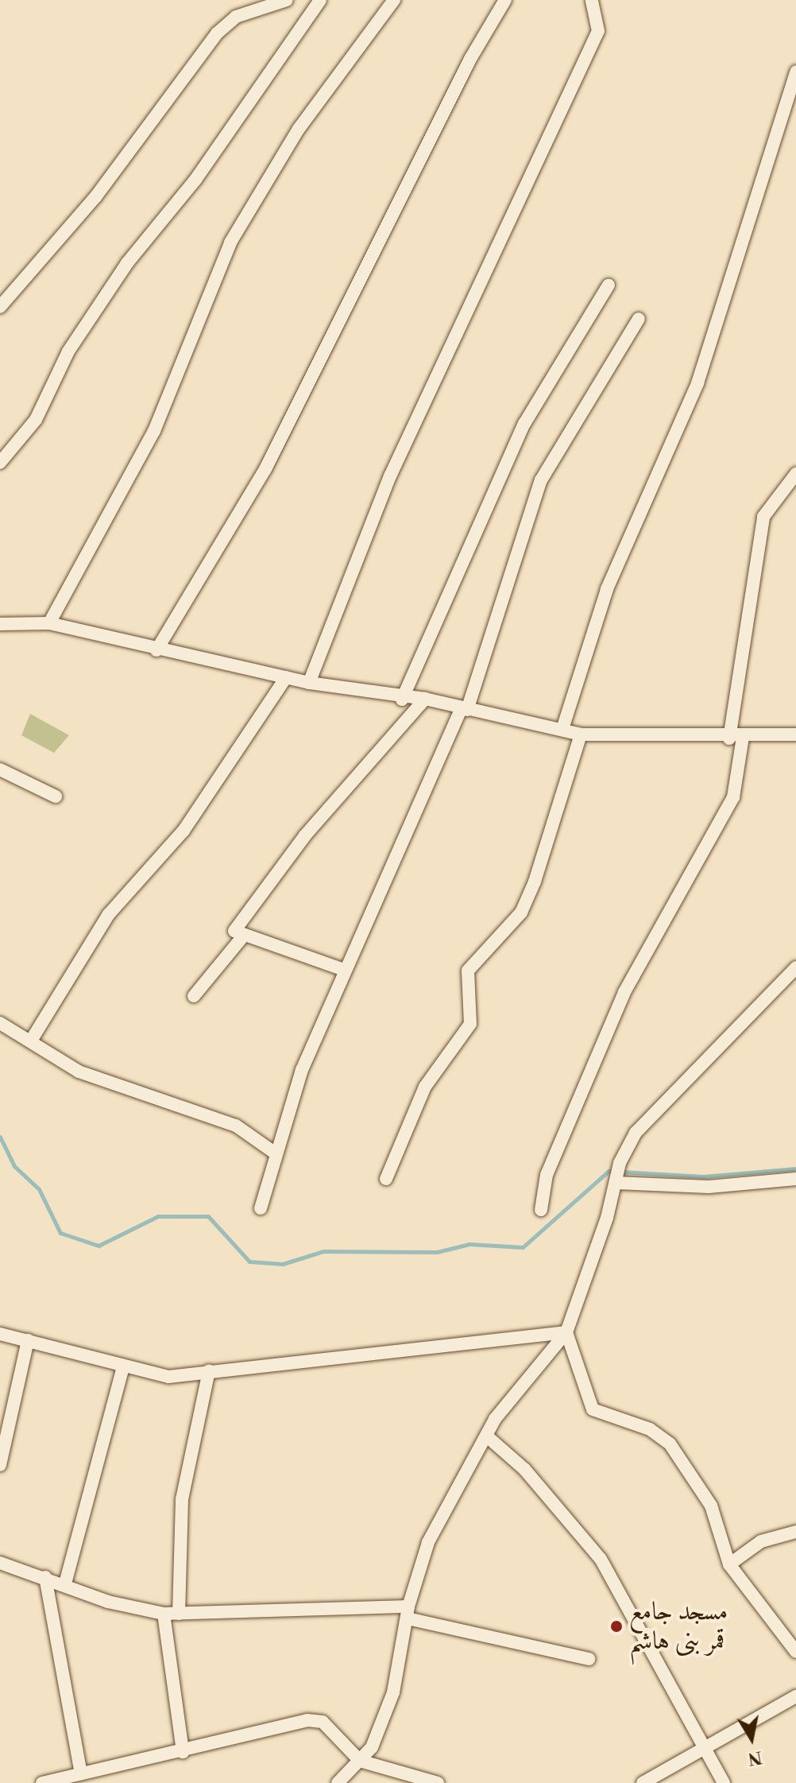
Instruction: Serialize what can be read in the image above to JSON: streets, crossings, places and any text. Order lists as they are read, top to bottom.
{
  "places": ["مسجد جامع قمر بنی هاشم"],
  "north": "bottom"
}
